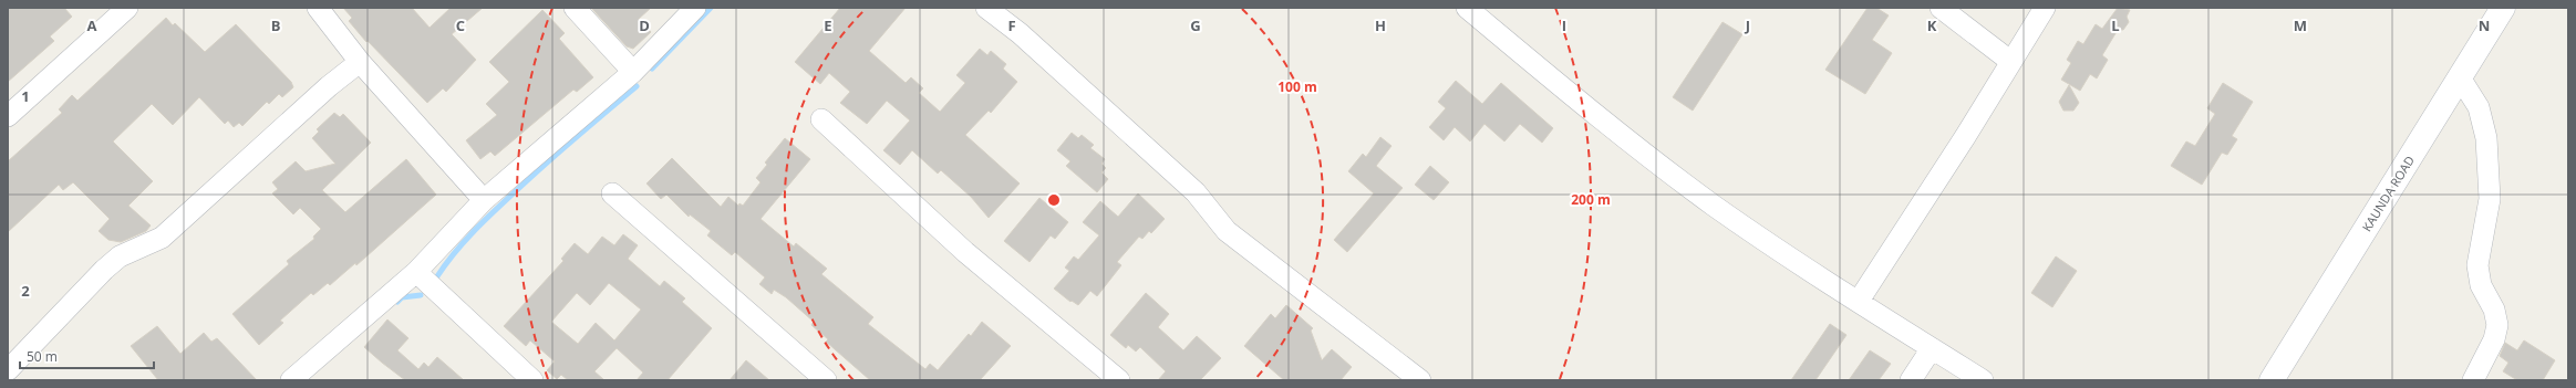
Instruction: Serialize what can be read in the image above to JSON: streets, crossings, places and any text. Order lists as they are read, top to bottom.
{
  "streets": {
    "main road": ["KAUNDA ROAD"]
  },
  "scale_bar": "50 m",
  "grid": {
    "columns": [
      "A",
      "B",
      "C",
      "D",
      "E",
      "F",
      "G",
      "H",
      "I",
      "J",
      "K",
      "L",
      "M",
      "N"
    ],
    "rows": ["1", "2"]
  },
  "rings": ["100 m", "200 m"]
}
